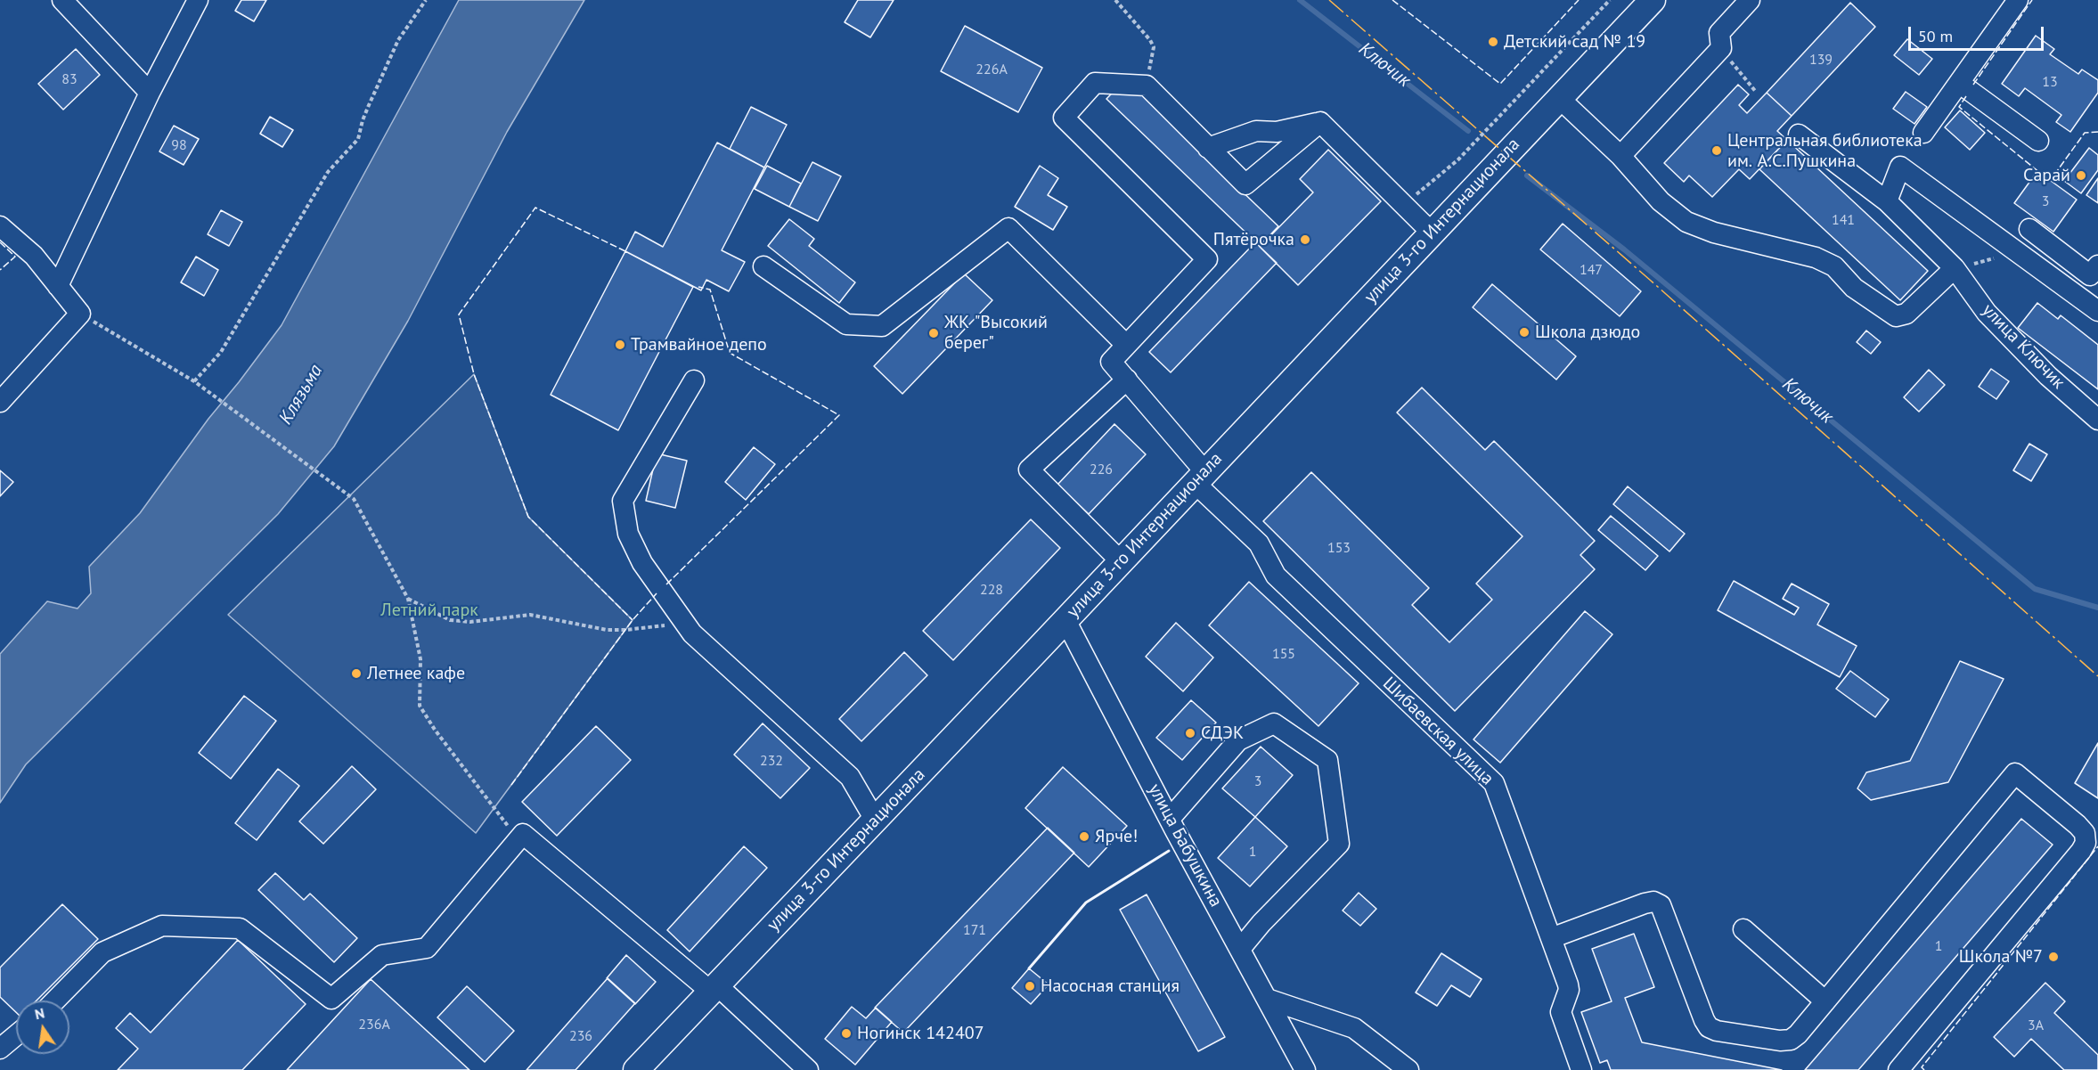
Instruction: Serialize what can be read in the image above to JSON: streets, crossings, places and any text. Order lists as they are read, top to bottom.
{
  "streets": {
    "main road": ["улица 3-го Интернационала"],
    "street": ["улица Ключик", "Шибаевская улица", "улица Бабушкина"]
  },
  "crossings": [
    ["улица 3-го Интернационала", "Шибаевская улица"],
    ["улица 3-го Интернационала", "улица Бабушкина"]
  ],
  "water": ["Ключик", "Клязьма"],
  "parks": ["Летний парк"],
  "places": [
    "Детский сад № 19",
    "Центральная библиотека им. А.С.Пушкина",
    "Сарай",
    "Пятёрочка",
    "Школа дзюдо",
    "ЖК \"Высокий берег\"",
    "Трамвайное депо",
    "Летнее кафе",
    "СДЭК",
    "Ярче!",
    "Школа №7",
    "Насосная станция",
    "Ногинск 142407"
  ],
  "house_numbers": [
    "139",
    "226А",
    "83",
    "13",
    "98",
    "3",
    "141",
    "147",
    "226",
    "153",
    "228",
    "155",
    "232",
    "3",
    "1",
    "171",
    "1",
    "236А",
    "3А",
    "236"
  ],
  "scale_bar": "50 m",
  "north": "top"
}
